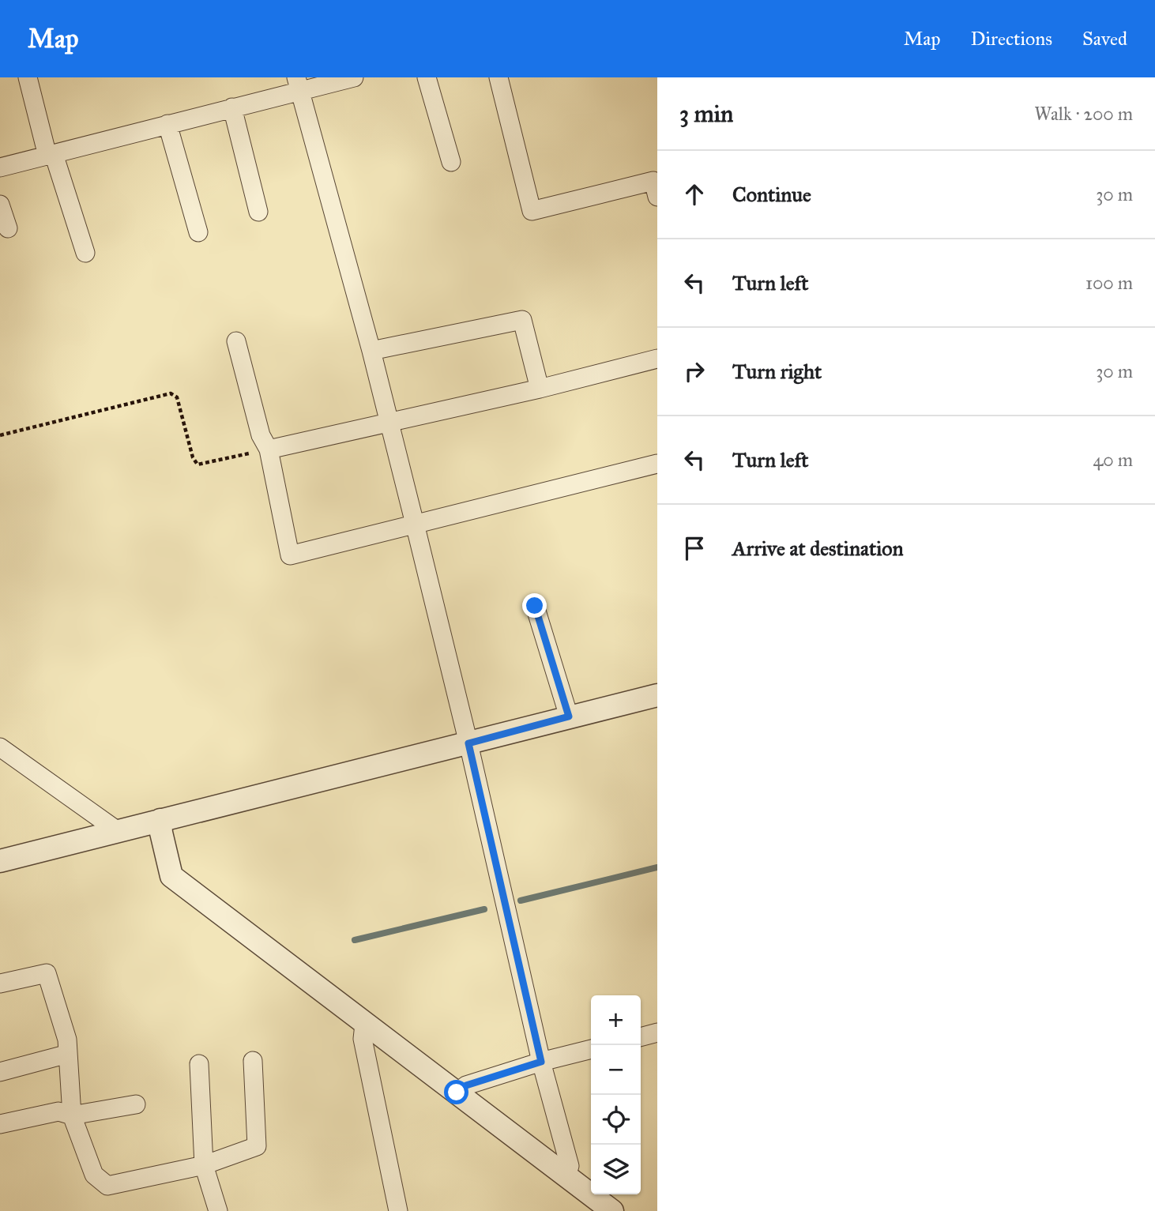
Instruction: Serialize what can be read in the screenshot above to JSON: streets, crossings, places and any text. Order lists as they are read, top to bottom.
{
  "page": {
    "header": "Map",
    "nav": ["Map", "Directions", "Saved"],
    "heading": ["3 min", "Walk · 200 m"],
    "list": [
      ["Continue", "30 m"],
      ["Turn left", "100 m"],
      ["Turn right", "30 m"],
      ["Turn left", "40 m"],
      "Arrive at destination"
    ],
    "map_buttons": ["+", "−"]
  }
}
